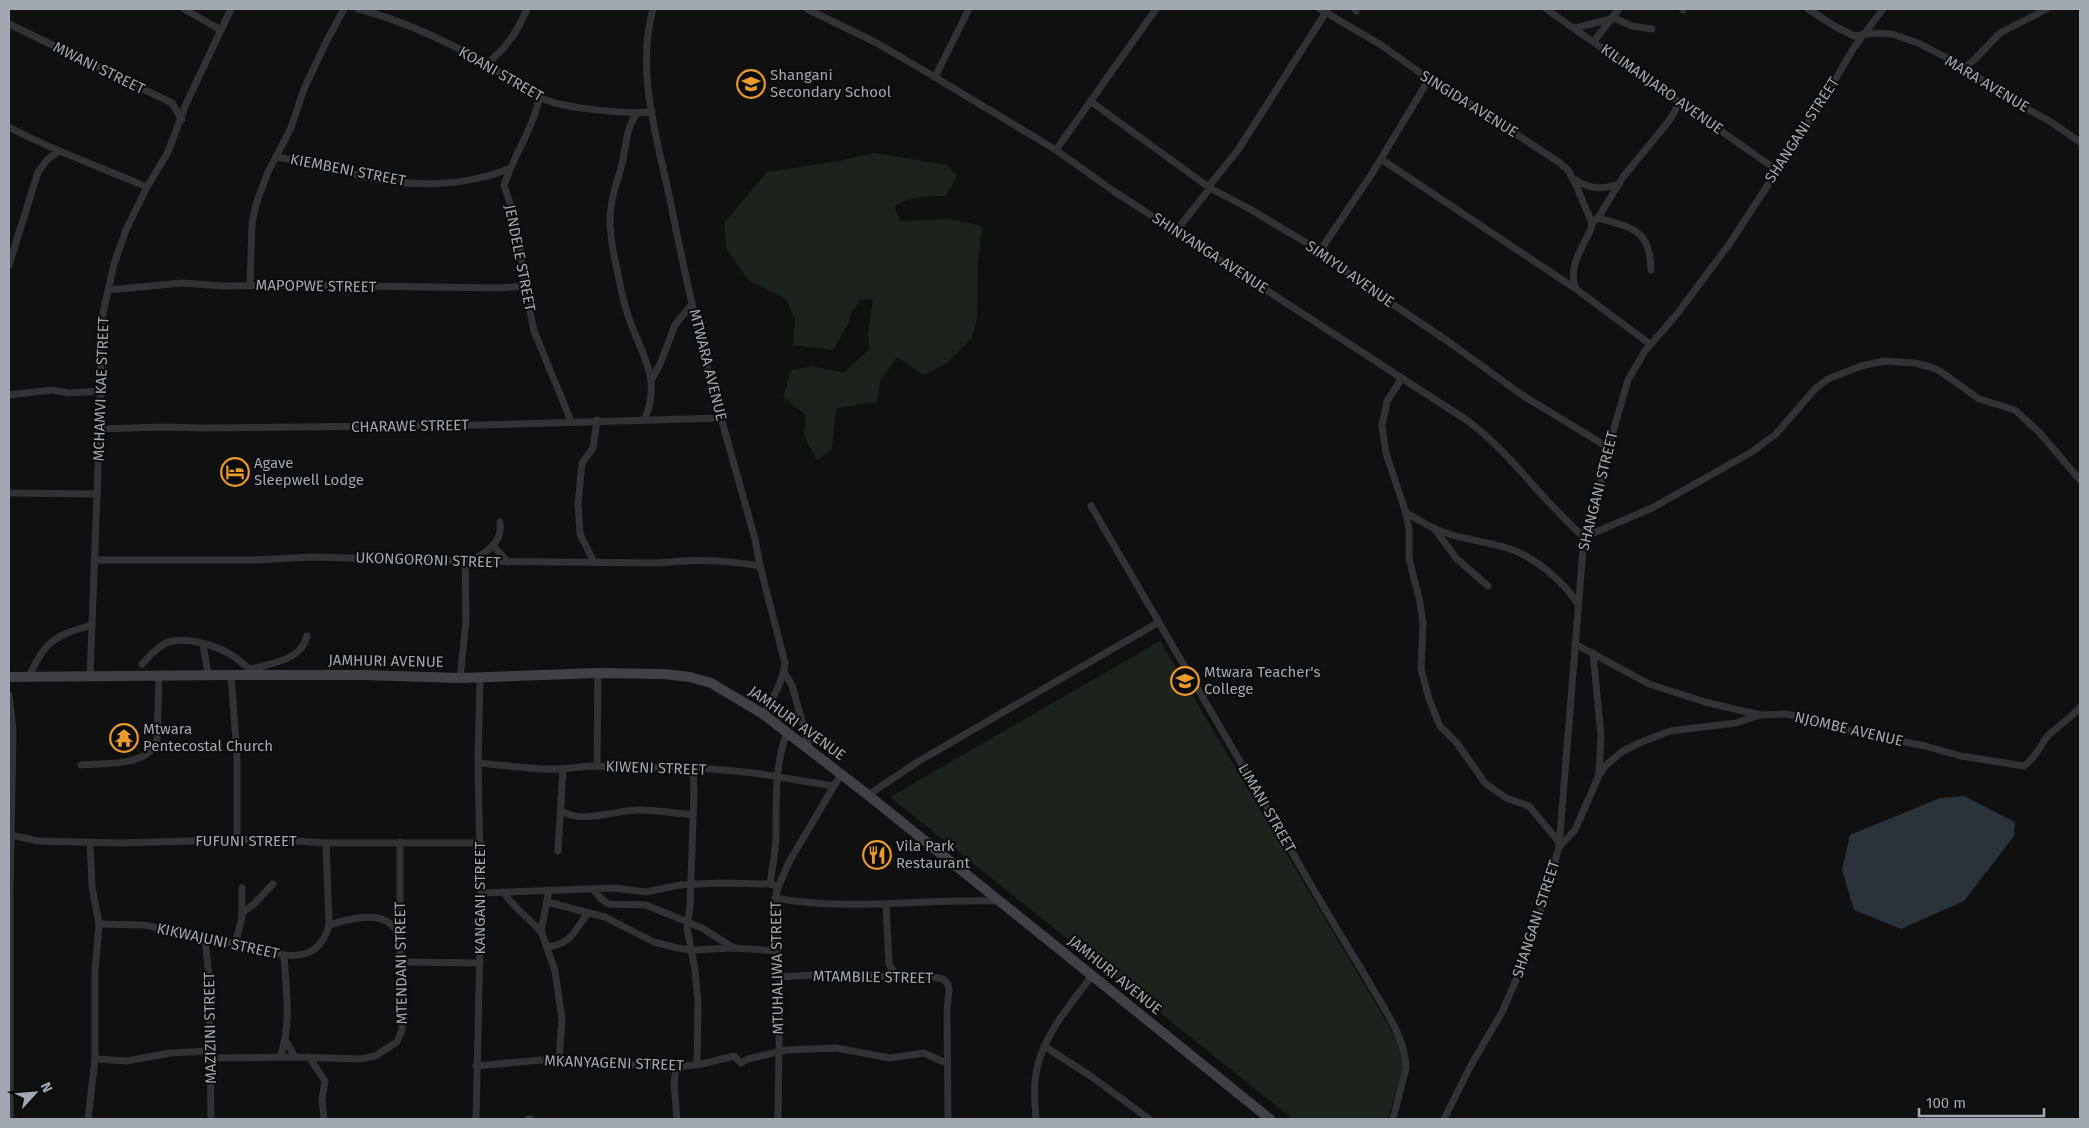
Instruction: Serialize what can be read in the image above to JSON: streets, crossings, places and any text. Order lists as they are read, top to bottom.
{
  "streets": {
    "street": [
      "MWANI STREET",
      "KOANI STREET",
      "MARA AVENUE",
      "KILIMANJARO AVENUE",
      "SINGIDA AVENUE",
      "SHANGANI STREET",
      "KIEMBENI STREET",
      "SHINYANGA AVENUE",
      "JENDELE STREET",
      "SIMIYU AVENUE",
      "MAPOPWE STREET",
      "MTWARA AVENUE",
      "MCHAMVI KAE STREET",
      "CHARAWE STREET",
      "UKONGORONI STREET",
      "JAMHURI AVENUE",
      "NJOMBE AVENUE",
      "KIWENI STREET",
      "LIMANI STREET",
      "FUFUNI STREET",
      "KANGANI STREET",
      "KIKWAJUNI STREET",
      "MTENDANI STREET",
      "MTUHALIWA STREET",
      "MTAMBILE STREET",
      "MAZIZINI STREET",
      "MKANYAGENI STREET"
    ]
  },
  "crossings": [
    ["MWANI STREET", "MCHAMVI KAE STREET"],
    ["KOANI STREET", "JENDELE STREET"],
    ["KOANI STREET", "MTWARA AVENUE"],
    ["MARA AVENUE", "SHANGANI STREET"],
    ["KILIMANJARO AVENUE", "SHANGANI STREET"],
    ["SHANGANI STREET", "SHINYANGA AVENUE"],
    ["SHANGANI STREET", "SIMIYU AVENUE"],
    ["SHANGANI STREET", "NJOMBE AVENUE"],
    ["KIEMBENI STREET", "JENDELE STREET"],
    ["KIEMBENI STREET", "MAPOPWE STREET"],
    ["JENDELE STREET", "MAPOPWE STREET"],
    ["JENDELE STREET", "CHARAWE STREET"],
    ["MAPOPWE STREET", "MCHAMVI KAE STREET"],
    ["MTWARA AVENUE", "CHARAWE STREET"],
    ["MTWARA AVENUE", "UKONGORONI STREET"],
    ["MTWARA AVENUE", "JAMHURI AVENUE"],
    ["MCHAMVI KAE STREET", "CHARAWE STREET"],
    ["MCHAMVI KAE STREET", "UKONGORONI STREET"],
    ["MCHAMVI KAE STREET", "JAMHURI AVENUE"],
    ["JAMHURI AVENUE", "KANGANI STREET"],
    ["JAMHURI AVENUE", "MTUHALIWA STREET"],
    ["KIWENI STREET", "KANGANI STREET"],
    ["KIWENI STREET", "MTUHALIWA STREET"],
    ["KIWENI STREET", "MKANYAGENI STREET"],
    ["FUFUNI STREET", "KANGANI STREET"],
    ["FUFUNI STREET", "KIKWAJUNI STREET"],
    ["FUFUNI STREET", "MTENDANI STREET"],
    ["KANGANI STREET", "MKANYAGENI STREET"],
    ["KIKWAJUNI STREET", "MAZIZINI STREET"],
    ["MTENDANI STREET", "MAZIZINI STREET"],
    ["MTUHALIWA STREET", "MTAMBILE STREET"]
  ],
  "places": {
    "school or university": ["Shangani Secondary School", "Mtwara Teacher's College"],
    "hotel": ["Agave Sleepwell Lodge"],
    "temple": ["Mtwara Pentecostal Church"],
    "restaurant": ["Vila Park Restaurant"]
  },
  "scale_bar": "100 m",
  "north": "top right"
}
